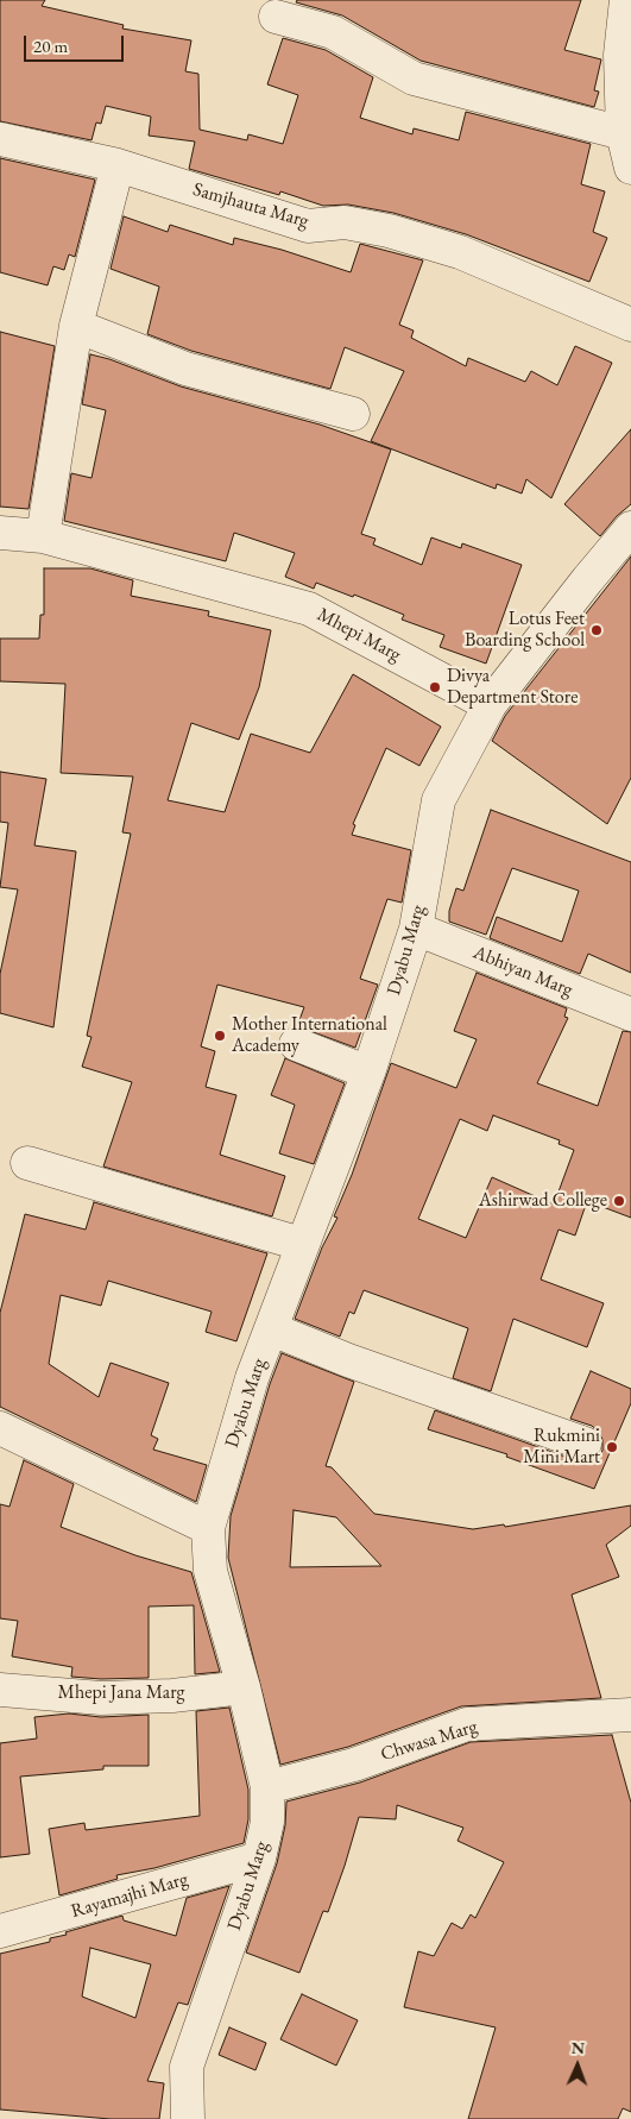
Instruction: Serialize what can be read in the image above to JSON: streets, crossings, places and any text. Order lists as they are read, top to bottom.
{
  "streets": {
    "street": [
      "Samjhauta Marg",
      "Mhepi Marg",
      "Dyabu Marg",
      "Abhiyan Marg",
      "Mhepi Jana Marg",
      "Chwasa Marg",
      "Rayamajhi Marg"
    ]
  },
  "crossings": [
    ["Mhepi Marg", "Dyabu Marg"],
    ["Dyabu Marg", "Abhiyan Marg"],
    ["Dyabu Marg", "Mhepi Jana Marg"],
    ["Dyabu Marg", "Chwasa Marg"],
    ["Dyabu Marg", "Rayamajhi Marg"]
  ],
  "places": [
    "Lotus Feet Boarding School",
    "Divya Department Store",
    "Mother International Academy",
    "Ashirwad College",
    "Rukmini Mini Mart"
  ],
  "scale_bar": "20 m",
  "north": "top"
}
